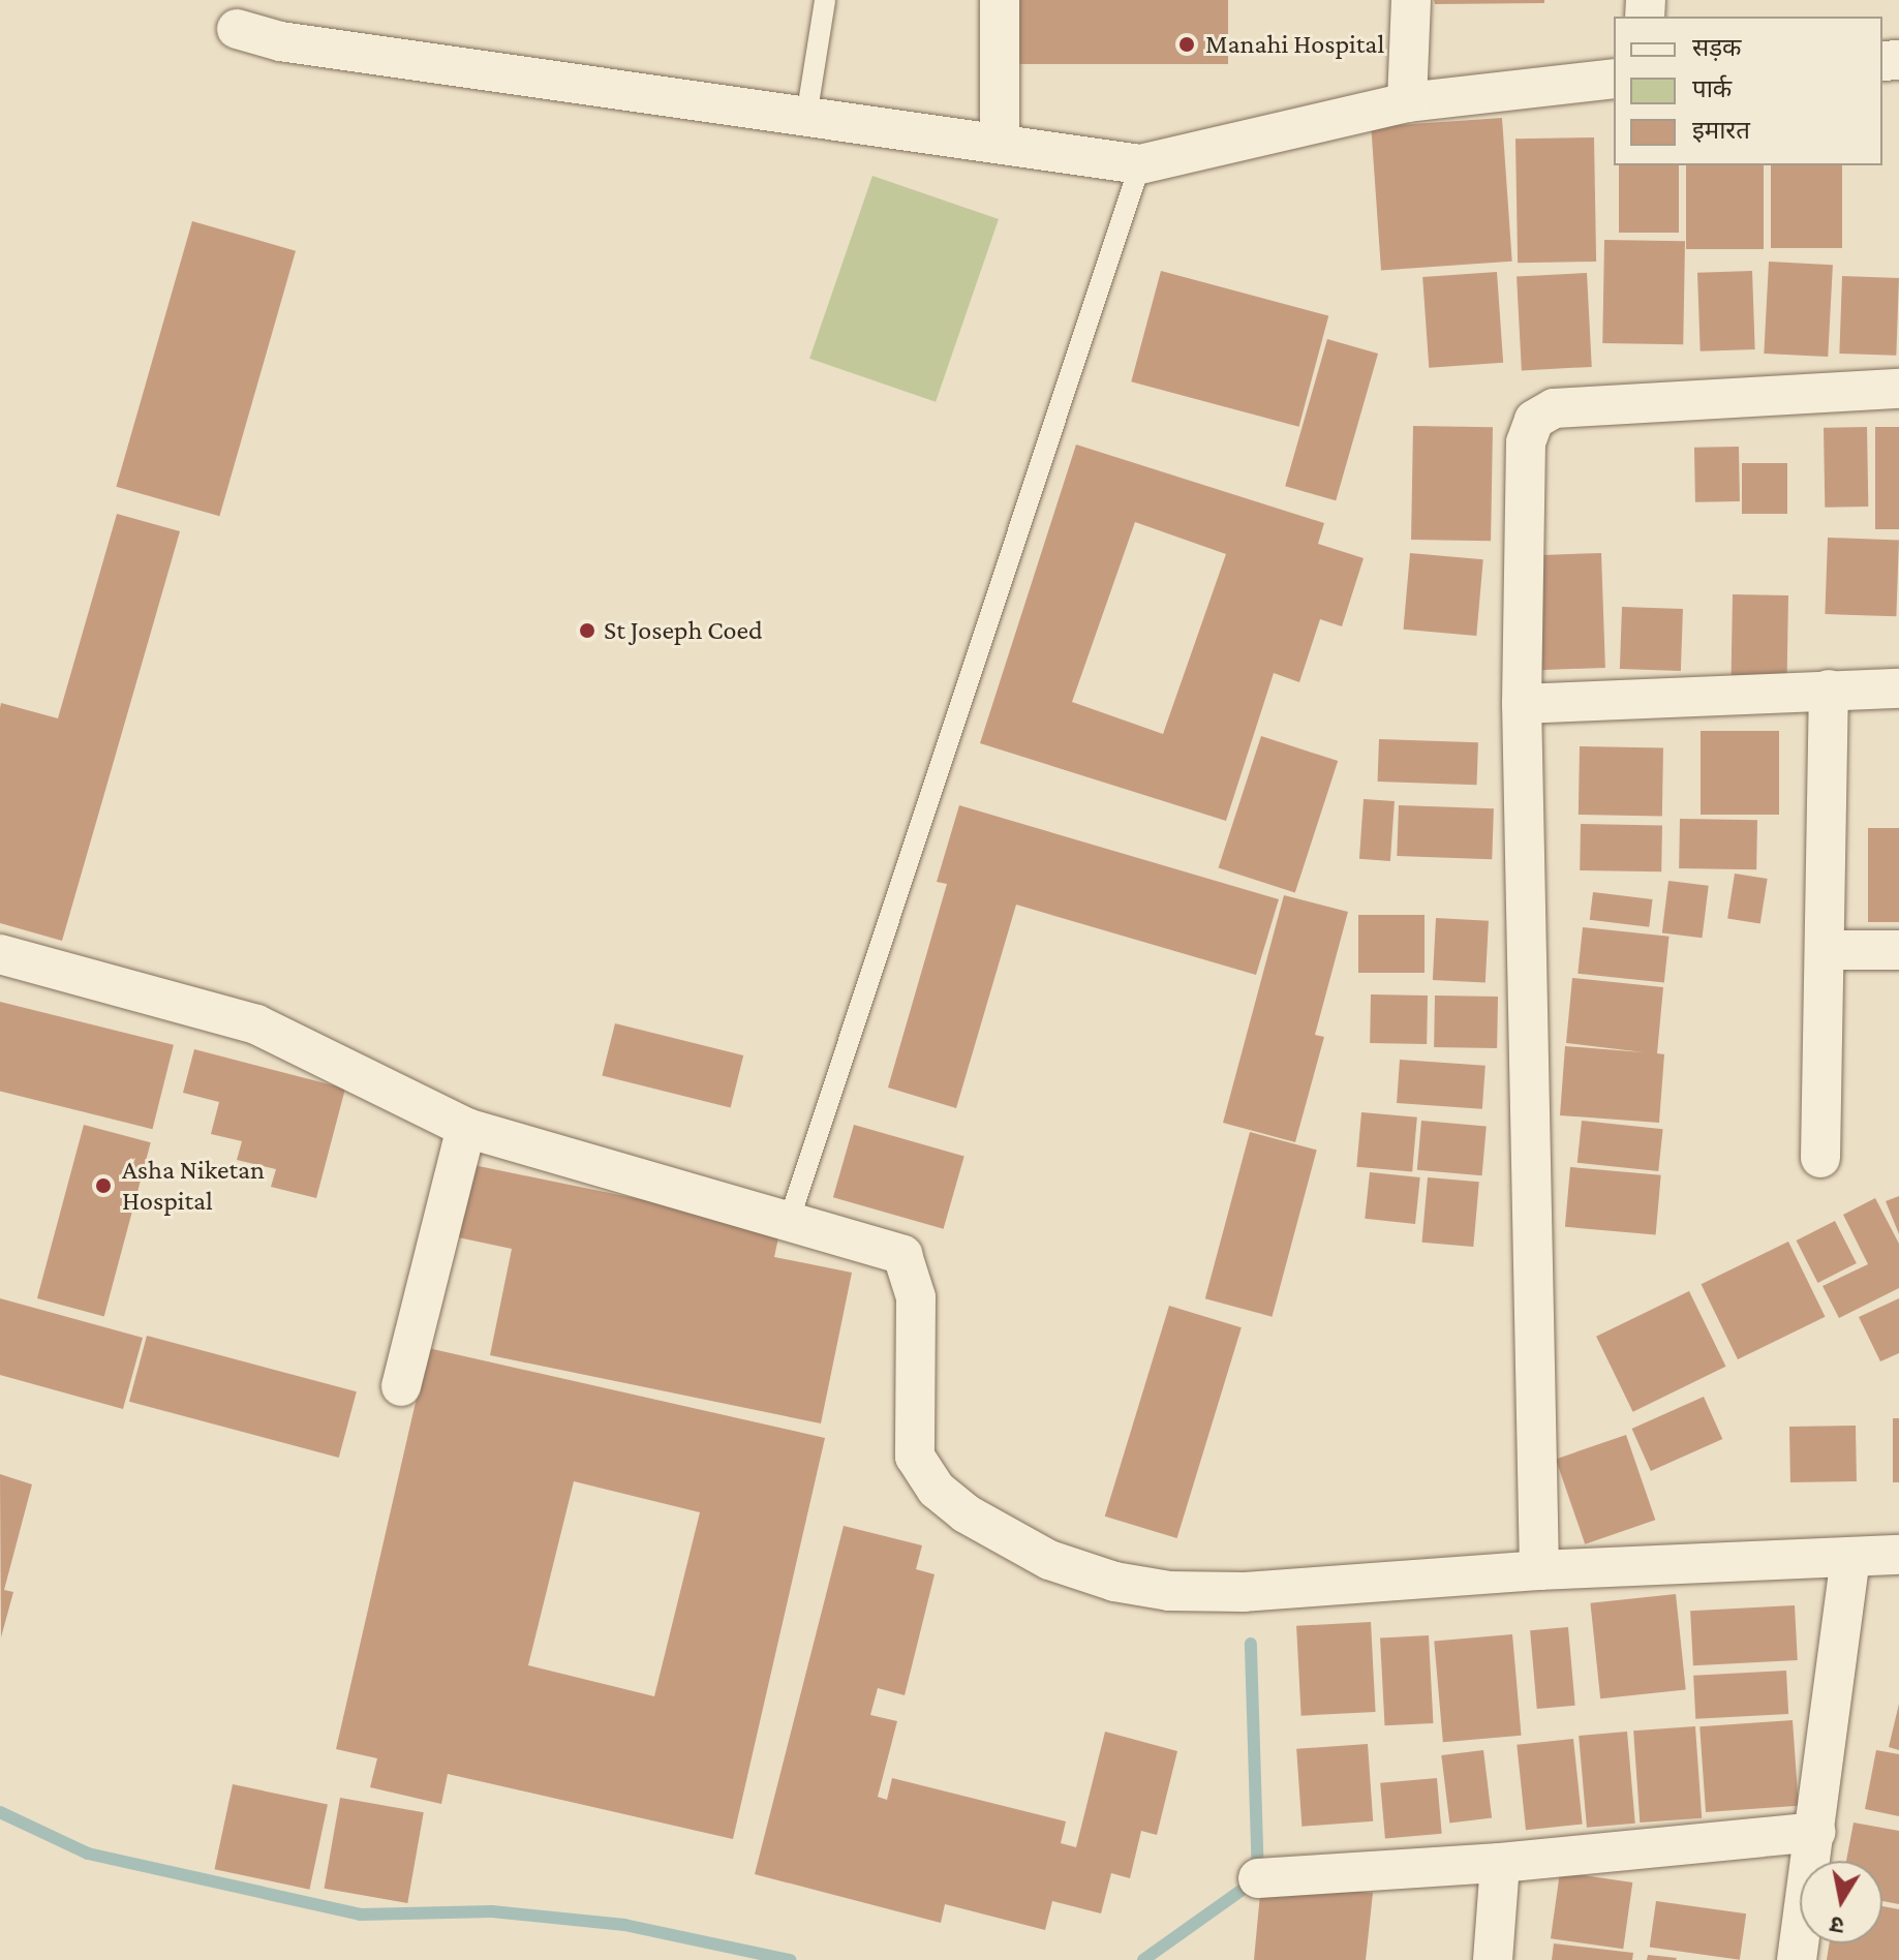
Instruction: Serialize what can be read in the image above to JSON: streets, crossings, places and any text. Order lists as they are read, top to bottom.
{
  "places": ["Manahi Hospital", "St Joseph Coed", "Asha Niketan Hospital"],
  "legend": ["सड़क", "पार्क", "इमारत"],
  "north": "bottom"
}
